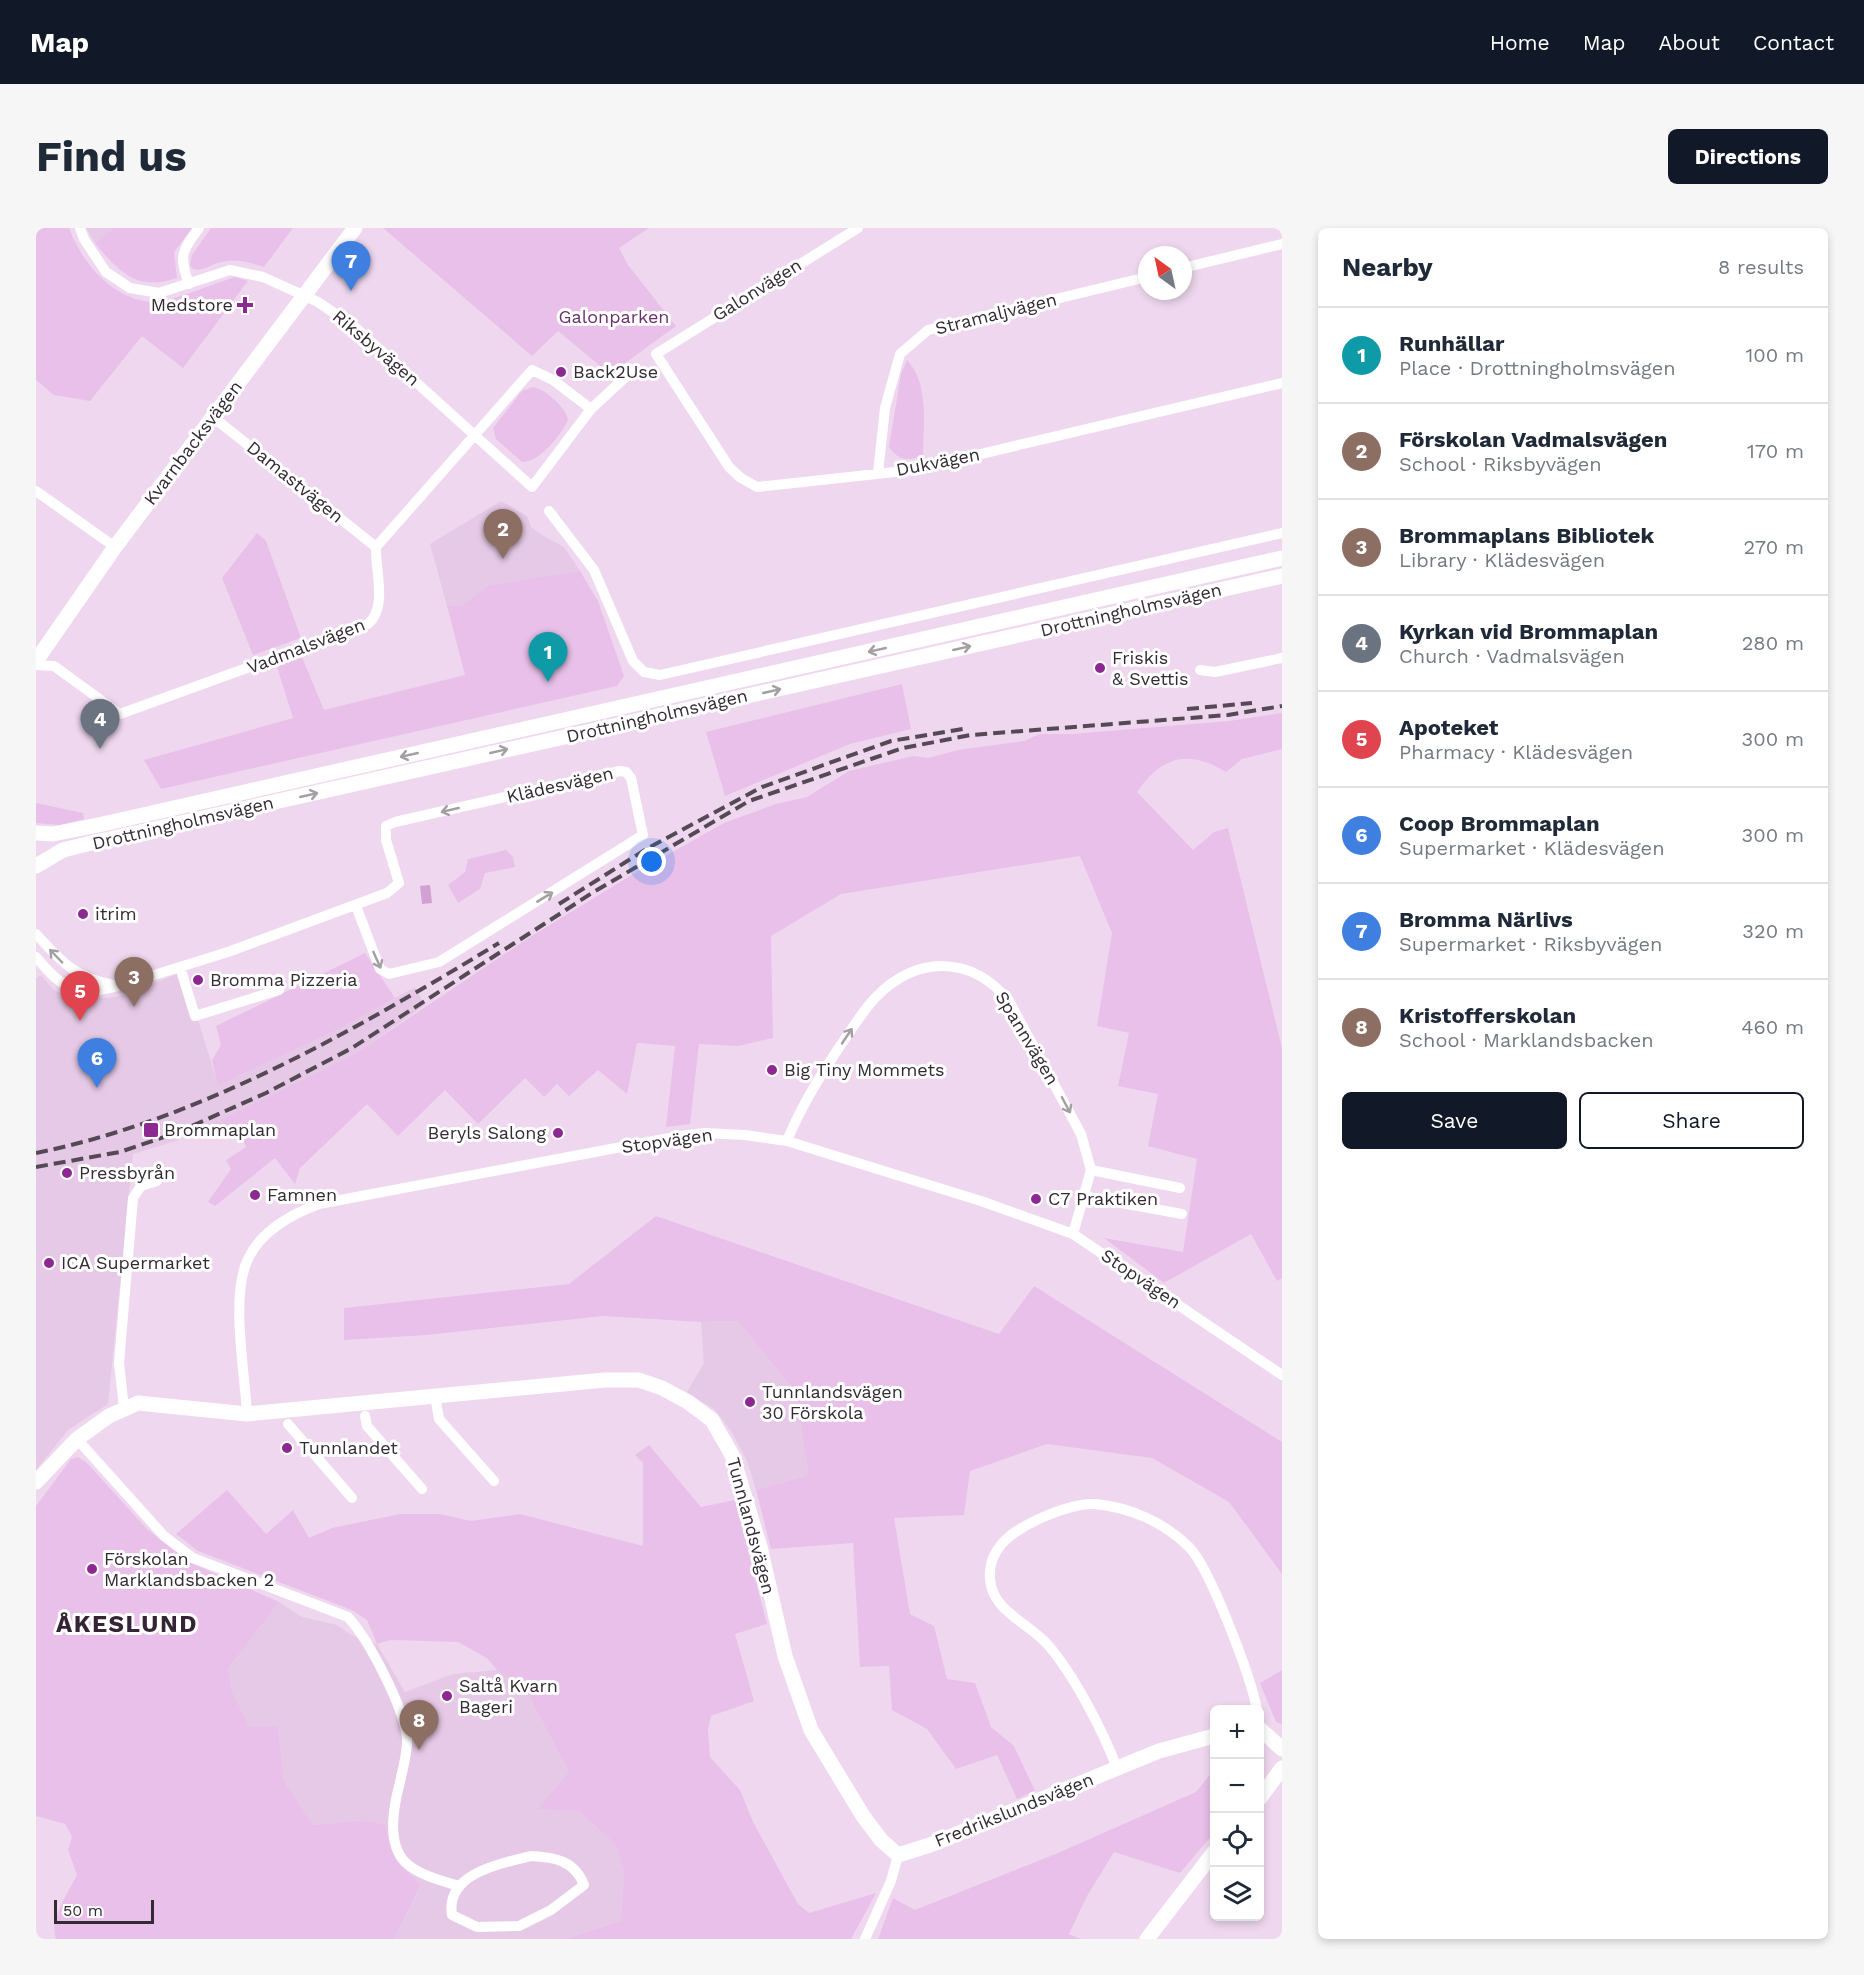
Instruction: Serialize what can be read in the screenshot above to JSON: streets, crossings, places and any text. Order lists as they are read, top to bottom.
{
  "streets": {
    "main road": [
      "Kvarnbacksvägen",
      "Drottningholmsvägen",
      "Tunnlandsvägen",
      "Fredrikslundsvägen"
    ],
    "street": [
      "Galonvägen",
      "Stramaljvägen",
      "Riksbyvägen",
      "Dukvägen",
      "Damastvägen",
      "Vadmalsvägen",
      "Klädesvägen",
      "Spannvägen",
      "Stopvägen"
    ]
  },
  "crossings": [
    ["Galonvägen", "Dukvägen"],
    ["Stramaljvägen", "Dukvägen"],
    ["Riksbyvägen", "Kvarnbacksvägen"],
    ["Kvarnbacksvägen", "Damastvägen"],
    ["Kvarnbacksvägen", "Vadmalsvägen"],
    ["Damastvägen", "Vadmalsvägen"],
    ["Spannvägen", "Stopvägen"],
    ["Stopvägen", "Tunnlandsvägen"],
    ["Tunnlandsvägen", "Fredrikslundsvägen"]
  ],
  "districts": ["ÅKESLUND"],
  "parks": ["Galonparken"],
  "places": {
    "health": ["Medstore"],
    "other": [
      "Back2Use",
      "Friskis & Svettis",
      "itrim",
      "Bromma Pizzeria",
      "Big Tiny Mommets",
      "Beryls Salong",
      "Pressbyrån",
      "Famnen",
      "C7 Praktiken",
      "ICA Supermarket",
      "Tunnlandsvägen 30 Förskola",
      "Tunnlandet",
      "Förskolan Marklandsbacken 2",
      "Saltå Kvarn Bageri"
    ],
    "transit": ["Brommaplan"]
  },
  "scale_bar": "50 m",
  "north": "top left",
  "page": {
    "header": "Map",
    "nav": [
      "Home",
      "Map",
      "About",
      "Contact"
    ],
    "buttons": [
      "Directions",
      ["Save", "Share"]
    ],
    "title": "Find us",
    "heading": ["Nearby", "8 results"],
    "pins": [
      "7",
      "2",
      "1",
      "4",
      "3",
      "5",
      "6",
      "8"
    ],
    "list": [
      {
        "mark": "1",
        "name": "Runhällar",
        "note": "Place · Drottningholmsvägen",
        "value": "100 m"
      },
      {
        "mark": "2",
        "name": "Förskolan Vadmalsvägen",
        "note": "School · Riksbyvägen",
        "value": "170 m"
      },
      {
        "mark": "3",
        "name": "Brommaplans Bibliotek",
        "note": "Library · Klädesvägen",
        "value": "270 m"
      },
      {
        "mark": "4",
        "name": "Kyrkan vid Brommaplan",
        "note": "Church · Vadmalsvägen",
        "value": "280 m"
      },
      {
        "mark": "5",
        "name": "Apoteket",
        "note": "Pharmacy · Klädesvägen",
        "value": "300 m"
      },
      {
        "mark": "6",
        "name": "Coop Brommaplan",
        "note": "Supermarket · Klädesvägen",
        "value": "300 m"
      },
      {
        "mark": "7",
        "name": "Bromma Närlivs",
        "note": "Supermarket · Riksbyvägen",
        "value": "320 m"
      },
      {
        "mark": "8",
        "name": "Kristofferskolan",
        "note": "School · Marklandsbacken",
        "value": "460 m"
      }
    ],
    "map_buttons": ["+", "−"],
    "scale": "50 m"
  }
}
